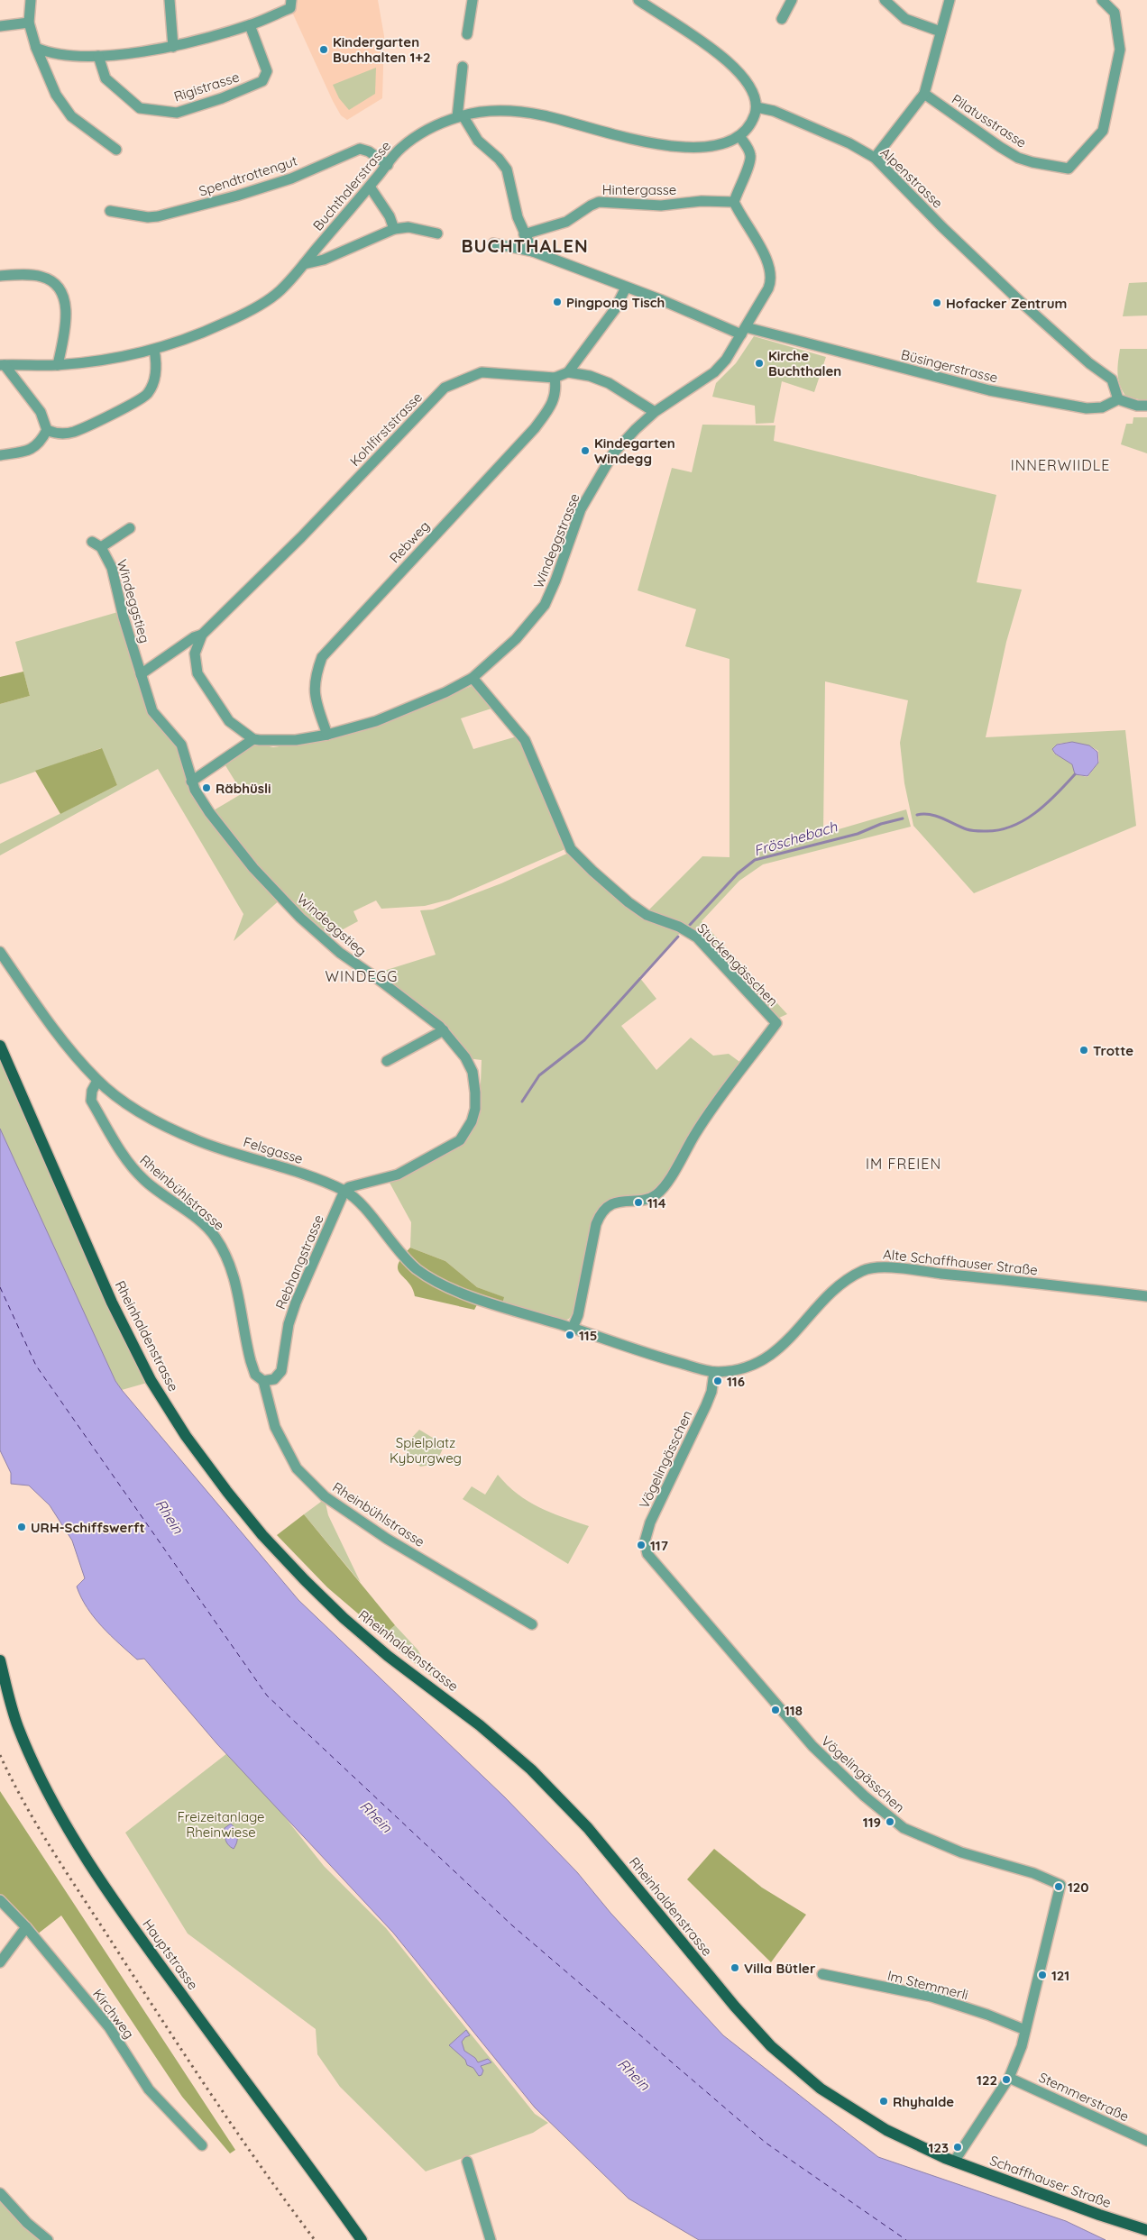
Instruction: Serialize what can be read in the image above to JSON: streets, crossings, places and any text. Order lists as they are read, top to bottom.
{
  "streets": {
    "main road": ["Rheinhaldenstrasse", "Hauptstrasse", "Schaffhauser Straße"],
    "street": [
      "Rigistrasse",
      "Pilatusstrasse",
      "Spendtrottengut",
      "Alpenstrasse",
      "Buchthalerstrasse",
      "Hintergasse",
      "Büsingerstrasse",
      "Kohlfirststrasse",
      "Windeggstrasse",
      "Rebweg",
      "Windeggstieg",
      "Stuckengässchen",
      "Felsgasse",
      "Rheinbühlstrasse",
      "Rebhangstrasse",
      "Alte Schaffhauser Straße",
      "Vögelingässchen",
      "Im Stemmerli",
      "Kirchweg",
      "Stemmerstraße"
    ]
  },
  "crossings": [
    ["Spendtrottengut", "Buchthalerstrasse"],
    ["Alpenstrasse", "Büsingerstrasse"],
    ["Hintergasse", "Windeggstrasse"],
    ["Büsingerstrasse", "Windeggstrasse"],
    ["Kohlfirststrasse", "Windeggstrasse"],
    ["Kohlfirststrasse", "Rebweg"],
    ["Windeggstrasse", "Rebweg"],
    ["Windeggstrasse", "Stuckengässchen"],
    ["Windeggstieg", "Felsgasse"],
    ["Windeggstieg", "Rebhangstrasse"],
    ["Stuckengässchen", "Felsgasse"],
    ["Stuckengässchen", "Alte Schaffhauser Straße"],
    ["Felsgasse", "Rheinbühlstrasse"],
    ["Felsgasse", "Rebhangstrasse"],
    ["Felsgasse", "Alte Schaffhauser Straße"],
    ["Rheinbühlstrasse", "Rebhangstrasse"],
    ["Alte Schaffhauser Straße", "Vögelingässchen"],
    ["Rheinhaldenstrasse", "Vögelingässchen"],
    ["Rheinhaldenstrasse", "Schaffhauser Straße"],
    ["Vögelingässchen", "Im Stemmerli"],
    ["Vögelingässchen", "Stemmerstraße"],
    ["Vögelingässchen", "Schaffhauser Straße"]
  ],
  "districts": [
    "BUCHTHALEN",
    "INNERWIIDLE",
    "WINDEGG",
    "IM FREIEN"
  ],
  "water": ["Fröschebach", "Rhein"],
  "parks": ["Spielplatz Kyburgweg", "Freizeitanlage Rheinwiese"],
  "places": [
    "Kindergarten Buchhalten 1+2",
    "Pingpong Tisch",
    "Hofacker Zentrum",
    "Kirche Buchthalen",
    "Kindegarten Windegg",
    "Räbhüsli",
    "Trotte",
    "114",
    "115",
    "116",
    "URH-Schiffswerft",
    "117",
    "118",
    "119",
    "120",
    "Villa Bütler",
    "121",
    "122",
    "Rhyhalde",
    "123"
  ]
}
